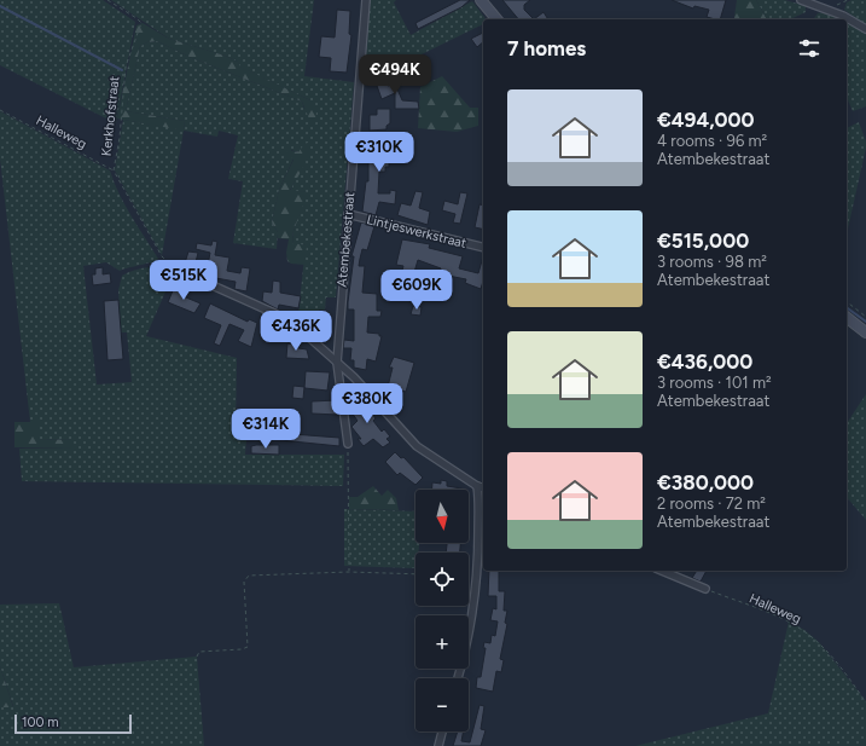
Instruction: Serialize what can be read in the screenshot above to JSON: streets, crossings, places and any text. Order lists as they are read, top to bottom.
{
  "streets": {
    "street": ["Lintjeswerkstraat", "Atembekestraat"],
    "path": ["Kerkhofstraat", "Halleweg"]
  },
  "crossings": [
    ["Kerkhofstraat", "Halleweg"],
    ["Lintjeswerkstraat", "Atembekestraat"]
  ],
  "scale_bar": "100 m",
  "north": "bottom",
  "page": {
    "heading": "7 homes",
    "price": [
      "€494K",
      "€310K",
      "€515K",
      "€609K",
      "€436K",
      "€380K",
      "€314K"
    ],
    "list": [
      {
        "name": "€494,000",
        "note": "4 rooms · 96 m² · Atembekestraat"
      },
      {
        "name": "€515,000",
        "note": "3 rooms · 98 m² · Atembekestraat"
      },
      {
        "name": "€436,000",
        "note": "3 rooms · 101 m² · Atembekestraat"
      },
      {
        "name": "€380,000",
        "note": "2 rooms · 72 m² · Atembekestraat"
      }
    ],
    "map_buttons": ["+", "−"],
    "scale": "100 m"
  }
}
